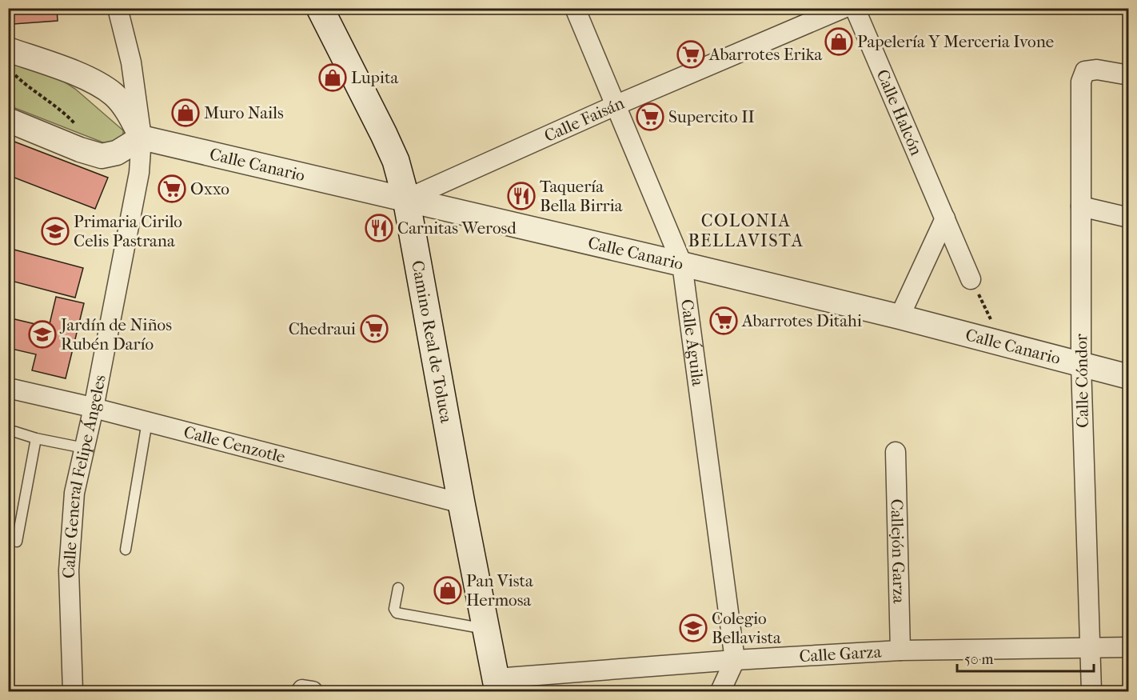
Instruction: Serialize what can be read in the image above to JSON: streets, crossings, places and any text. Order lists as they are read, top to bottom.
{
  "streets": {
    "main road": ["Camino Real de Toluca"],
    "street": [
      "Calle Halcón",
      "Calle Faisán",
      "Calle Canario",
      "Calle Águila",
      "Calle Cóndor",
      "Calle Cenzotle",
      "Calle General Felipe Ángeles",
      "Callejón Garza",
      "Calle Garza"
    ]
  },
  "crossings": [
    ["Calle Faisán", "Calle Canario"],
    ["Calle Faisán", "Calle Águila"],
    ["Calle Faisán", "Camino Real de Toluca"],
    ["Calle Canario", "Calle Águila"],
    ["Calle Canario", "Camino Real de Toluca"],
    ["Calle Canario", "Calle Cóndor"],
    ["Calle Canario", "Calle General Felipe Ángeles"],
    ["Calle Águila", "Calle Garza"],
    ["Camino Real de Toluca", "Calle Cenzotle"],
    ["Camino Real de Toluca", "Calle Garza"],
    ["Calle Cóndor", "Calle Garza"],
    ["Calle Cenzotle", "Calle General Felipe Ángeles"],
    ["Callejón Garza", "Calle Garza"]
  ],
  "districts": ["COLONIA BELLAVISTA"],
  "places": {
    "shop": [
      "Papelería Y Merceria Ivone",
      "Lupita",
      "Muro Nails",
      "Pan Vista Hermosa"
    ],
    "supermarket": [
      "Abarrotes Erika",
      "Supercito II",
      "Oxxo",
      "Abarrotes Ditahi",
      "Chedraui"
    ],
    "restaurant": ["Taquería Bella Birria", "Carnitas Werosd"],
    "school or university": ["Primaria Cirilo Celis Pastrana", "Jardín de Niños Rubén Darío", "Colegio Bellavista"]
  },
  "scale_bar": "50 m"
}
